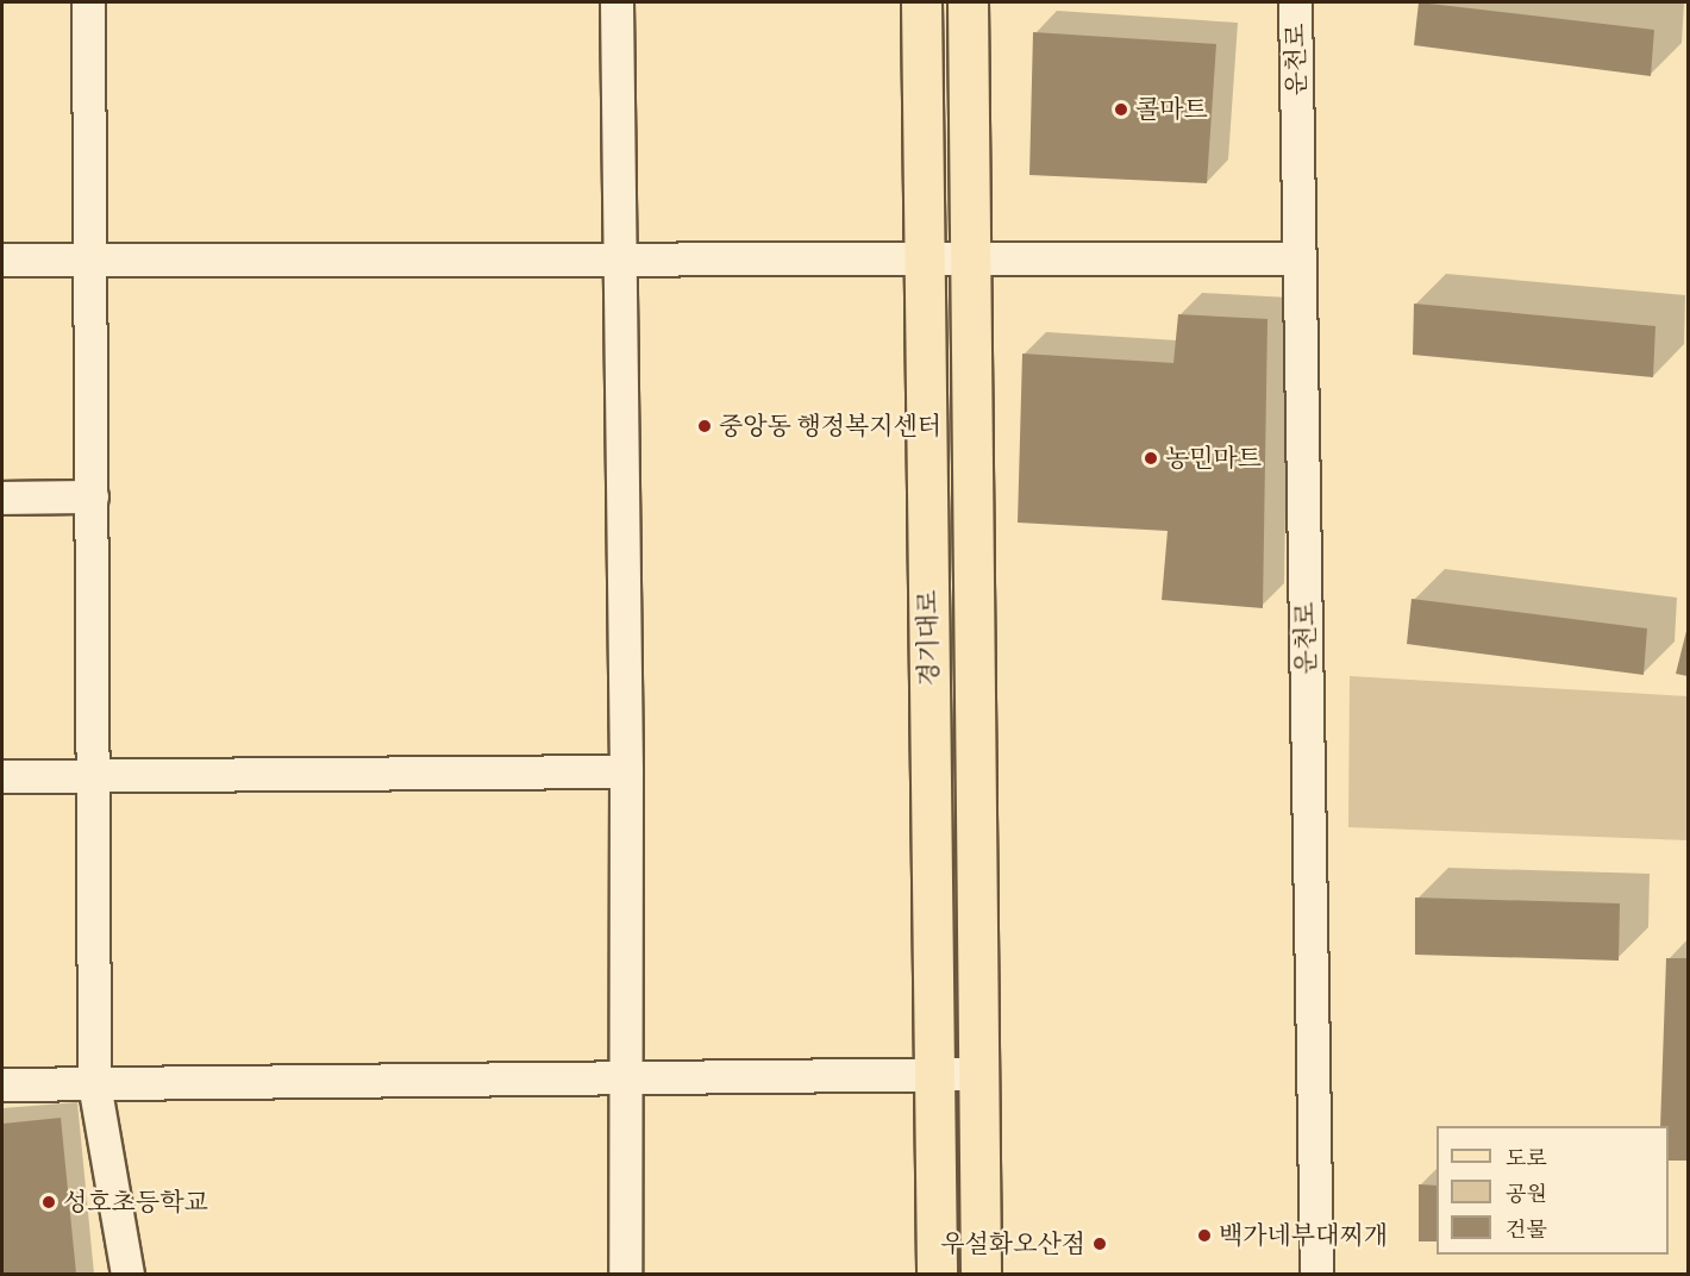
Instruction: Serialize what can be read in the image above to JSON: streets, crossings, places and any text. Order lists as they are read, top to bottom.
{
  "streets": {
    "main road": ["경기대로"],
    "street": ["운천로"]
  },
  "places": [
    "콜마트",
    "중앙동 행정복지센터",
    "농민마트",
    "성호초등학교",
    "백가네부대찌개",
    "우설화오산점"
  ],
  "legend": ["도로", "공원", "건물"]
}
